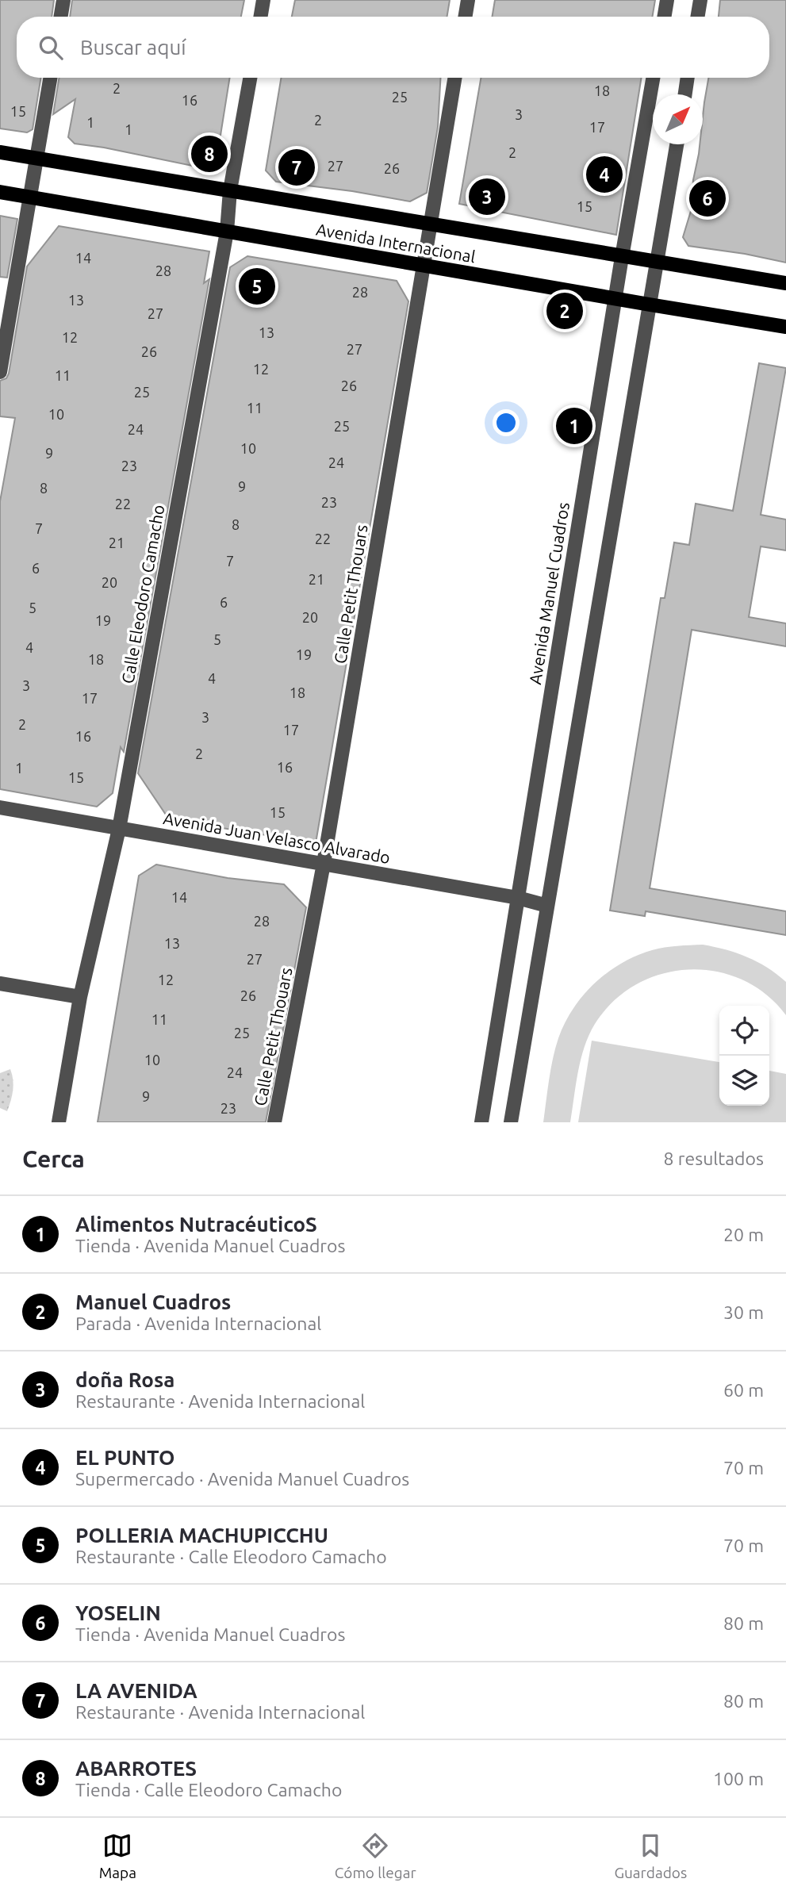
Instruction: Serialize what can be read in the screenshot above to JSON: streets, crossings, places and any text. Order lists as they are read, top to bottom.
{
  "streets": {
    "main road": ["Avenida Internacional"],
    "street": [
      "Avenida Manuel Cuadros",
      "Calle Eleodoro Camacho",
      "Calle Petit Thouars",
      "Avenida Juan Velasco Alvarado"
    ]
  },
  "crossings": [
    ["Avenida Internacional", "Avenida Manuel Cuadros"],
    ["Avenida Internacional", "Calle Eleodoro Camacho"],
    ["Avenida Internacional", "Calle Petit Thouars"],
    ["Avenida Manuel Cuadros", "Avenida Juan Velasco Alvarado"],
    ["Calle Eleodoro Camacho", "Avenida Juan Velasco Alvarado"],
    ["Calle Petit Thouars", "Avenida Juan Velasco Alvarado"]
  ],
  "house_numbers": [
    "2",
    "18",
    "25",
    "16",
    "15",
    "3",
    "2",
    "1",
    "17",
    "1",
    "2",
    "27",
    "26",
    "15",
    "14",
    "28",
    "28",
    "13",
    "27",
    "13",
    "12",
    "27",
    "26",
    "12",
    "11",
    "26",
    "25",
    "11",
    "10",
    "25",
    "24",
    "10",
    "9",
    "24",
    "23",
    "9",
    "8",
    "23",
    "22",
    "8",
    "7",
    "22",
    "21",
    "7",
    "6",
    "21",
    "20",
    "6",
    "5",
    "20",
    "19",
    "5",
    "4",
    "19",
    "18",
    "4",
    "3",
    "18",
    "17",
    "3",
    "2",
    "17",
    "16",
    "2",
    "16",
    "1",
    "15",
    "15",
    "14",
    "28",
    "13",
    "27",
    "12",
    "26",
    "11",
    "25",
    "10",
    "24",
    "9",
    "23"
  ],
  "north": "top right",
  "page": {
    "search": "Buscar aquí",
    "pins": [
      "8",
      "7",
      "4",
      "3",
      "6",
      "5",
      "2",
      "1"
    ],
    "heading": ["Cerca", "8 resultados"],
    "list": [
      {
        "mark": "1",
        "name": "Alimentos NutracéuticoS",
        "note": "Tienda · Avenida Manuel Cuadros",
        "value": "20 m"
      },
      {
        "mark": "2",
        "name": "Manuel Cuadros",
        "note": "Parada · Avenida Internacional",
        "value": "30 m"
      },
      {
        "mark": "3",
        "name": "doña Rosa",
        "note": "Restaurante · Avenida Internacional",
        "value": "60 m"
      },
      {
        "mark": "4",
        "name": "EL PUNTO",
        "note": "Supermercado · Avenida Manuel Cuadros",
        "value": "70 m"
      },
      {
        "mark": "5",
        "name": "POLLERIA MACHUPICCHU",
        "note": "Restaurante · Calle Eleodoro Camacho",
        "value": "70 m"
      },
      {
        "mark": "6",
        "name": "YOSELIN",
        "note": "Tienda · Avenida Manuel Cuadros",
        "value": "80 m"
      },
      {
        "mark": "7",
        "name": "LA AVENIDA",
        "note": "Restaurante · Avenida Internacional",
        "value": "80 m"
      },
      {
        "mark": "8",
        "name": "ABARROTES",
        "note": "Tienda · Calle Eleodoro Camacho",
        "value": "100 m"
      }
    ],
    "nav": ["Mapa", "Cómo llegar", "Guardados"]
  }
}
